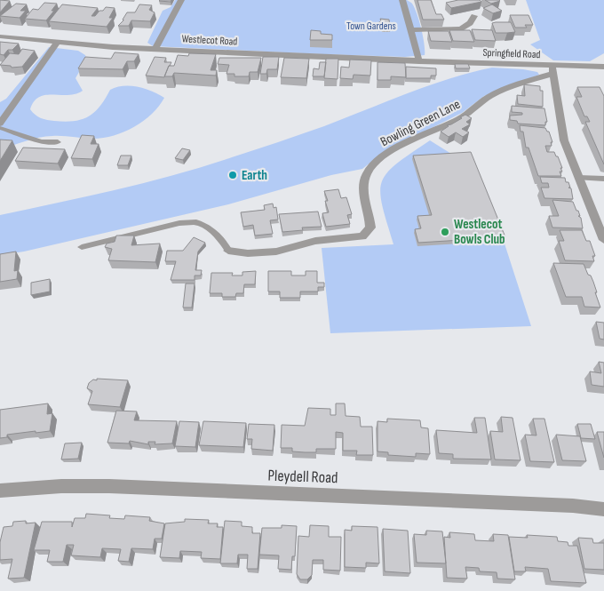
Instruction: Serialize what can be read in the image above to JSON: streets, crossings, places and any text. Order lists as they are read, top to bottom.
{
  "streets": {
    "street": [
      "Westlecot Road",
      "Springfield Road",
      "Bowling Green Lane",
      "Pleydell Road"
    ]
  },
  "crossings": [
    ["Westlecot Road", "Springfield Road"],
    ["Springfield Road", "Bowling Green Lane"]
  ],
  "parks": ["Town Gardens"],
  "places": ["Earth", "Westlecot Bowls Club"]
}
